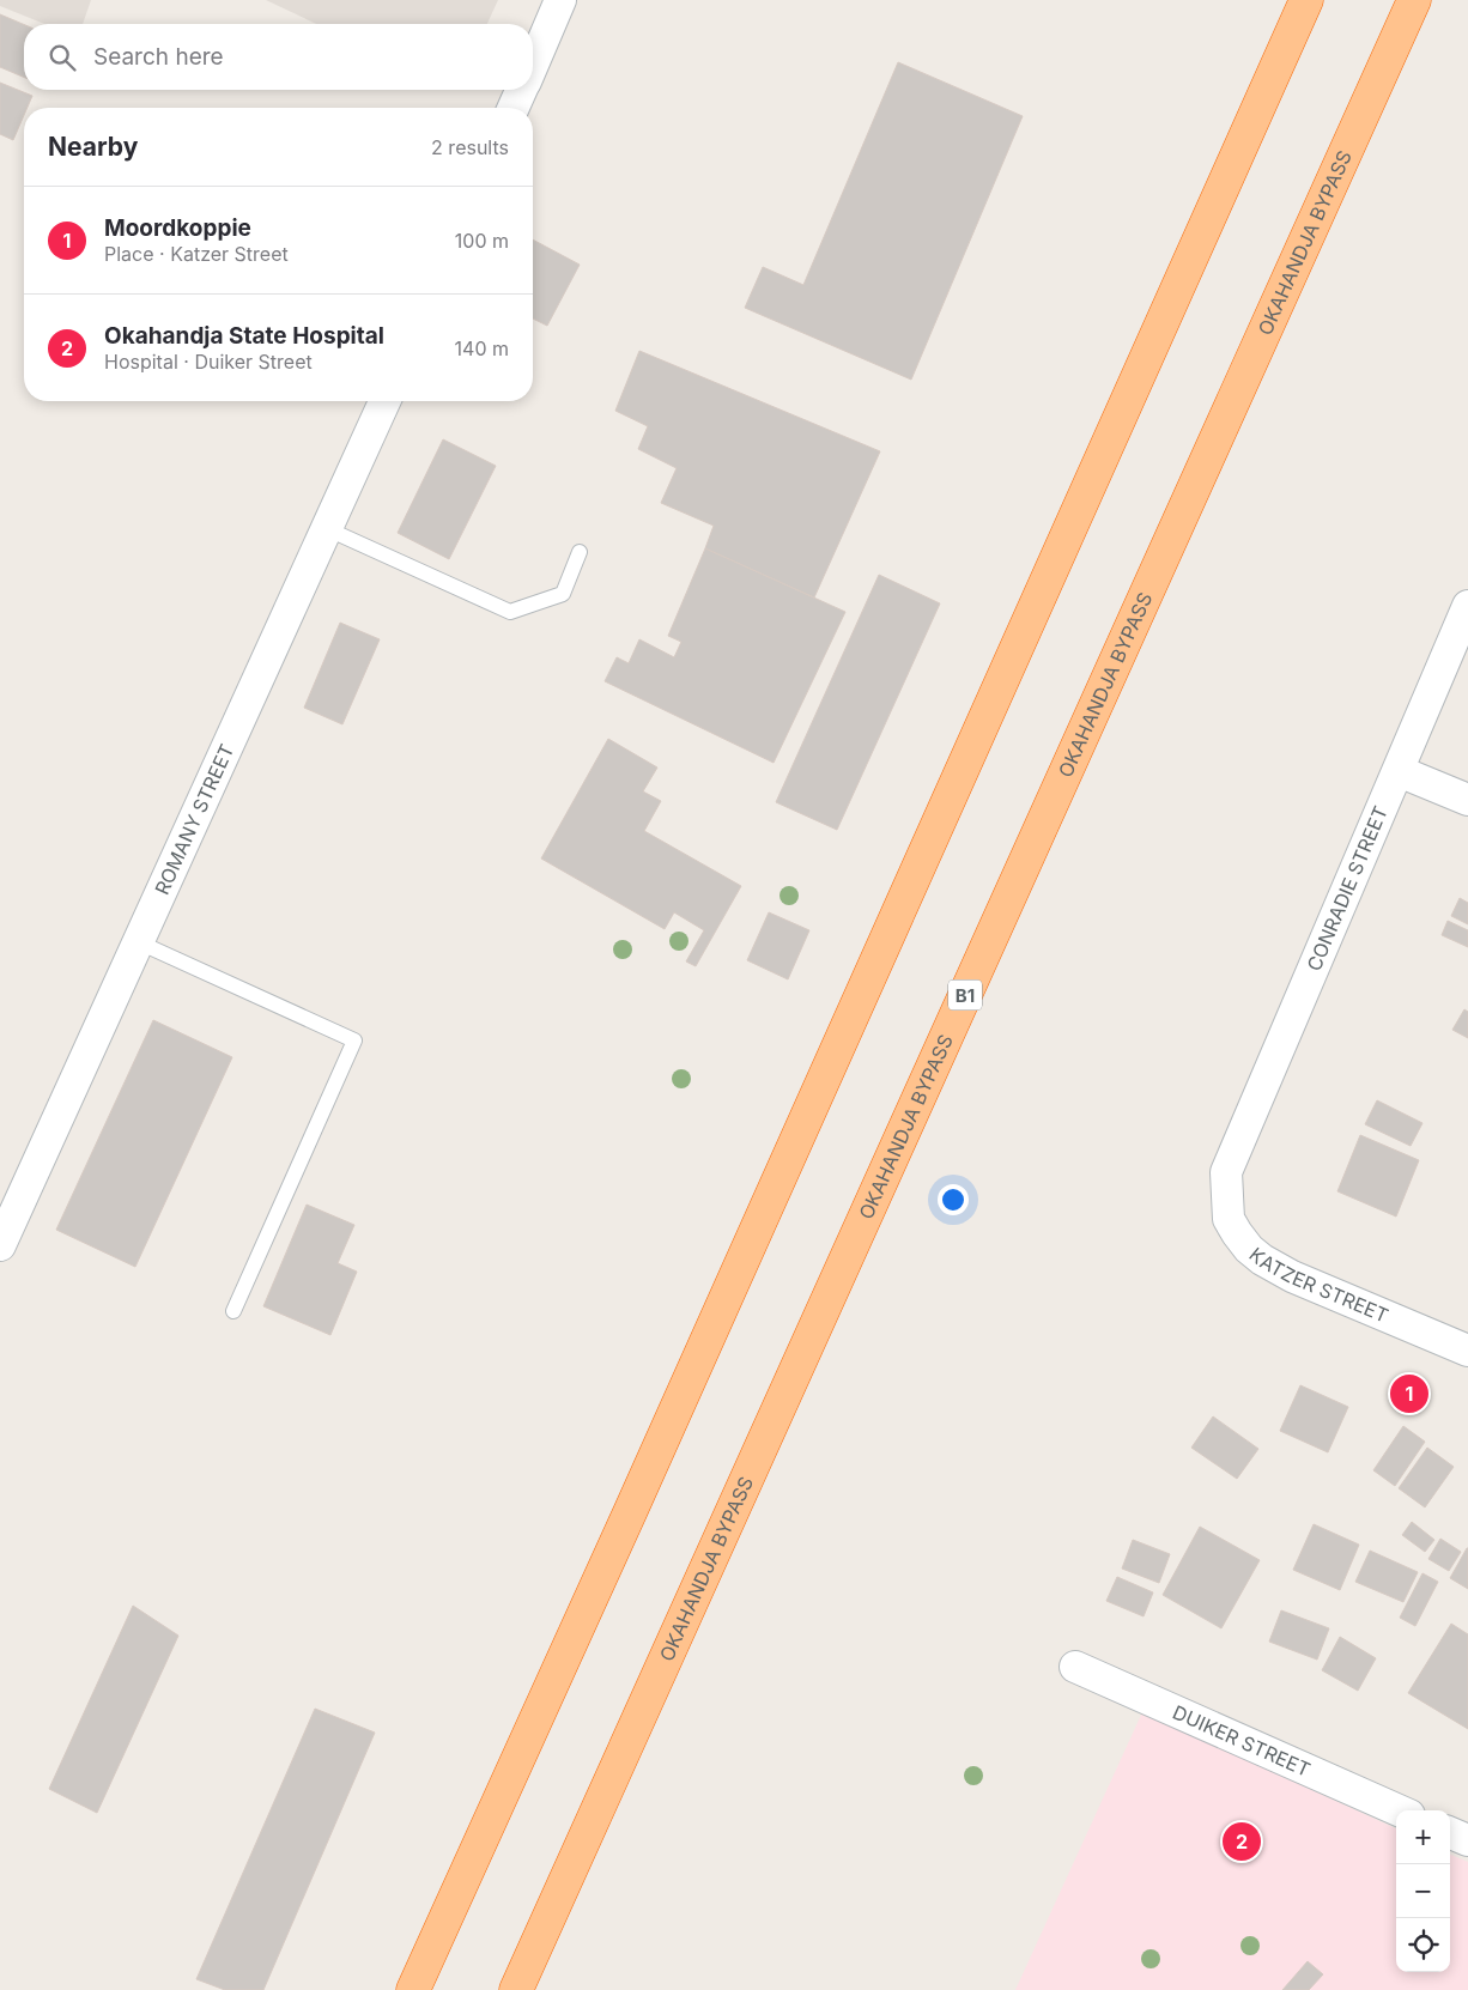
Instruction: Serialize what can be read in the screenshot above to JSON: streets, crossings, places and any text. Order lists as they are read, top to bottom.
{
  "streets": {
    "highway": ["OKAHANDJA BYPASS", "B1"],
    "street": [
      "ROMANY STREET",
      "CONRADIE STREET",
      "KATZER STREET",
      "DUIKER STREET"
    ]
  },
  "crossings": [
    ["CONRADIE STREET", "KATZER STREET"]
  ],
  "page": {
    "search": "Search here",
    "heading": ["Nearby", "2 results"],
    "list": [
      {
        "mark": "1",
        "name": "Moordkoppie",
        "note": "Place · Katzer Street",
        "value": "100 m"
      },
      {
        "mark": "2",
        "name": "Okahandja State Hospital",
        "note": "Hospital · Duiker Street",
        "value": "140 m"
      }
    ],
    "pins": ["1", "2"],
    "map_buttons": ["+", "−"]
  }
}
